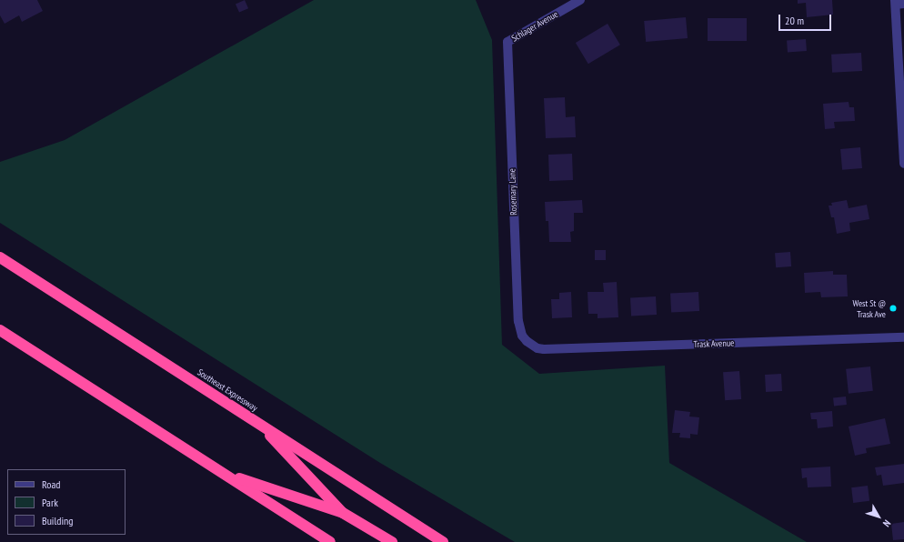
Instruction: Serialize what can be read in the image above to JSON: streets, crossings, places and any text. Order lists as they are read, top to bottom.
{
  "streets": {
    "highway": ["Southeast Expressway"],
    "street": ["Schlager Avenue", "Rosemary Lane", "Trask Avenue"]
  },
  "crossings": [
    ["Schlager Avenue", "Rosemary Lane"],
    ["Rosemary Lane", "Trask Avenue"]
  ],
  "places": ["West St @ Trask Ave"],
  "legend": ["Road", "Park", "Building"],
  "scale_bar": "20 m",
  "north": "bottom right"
}
